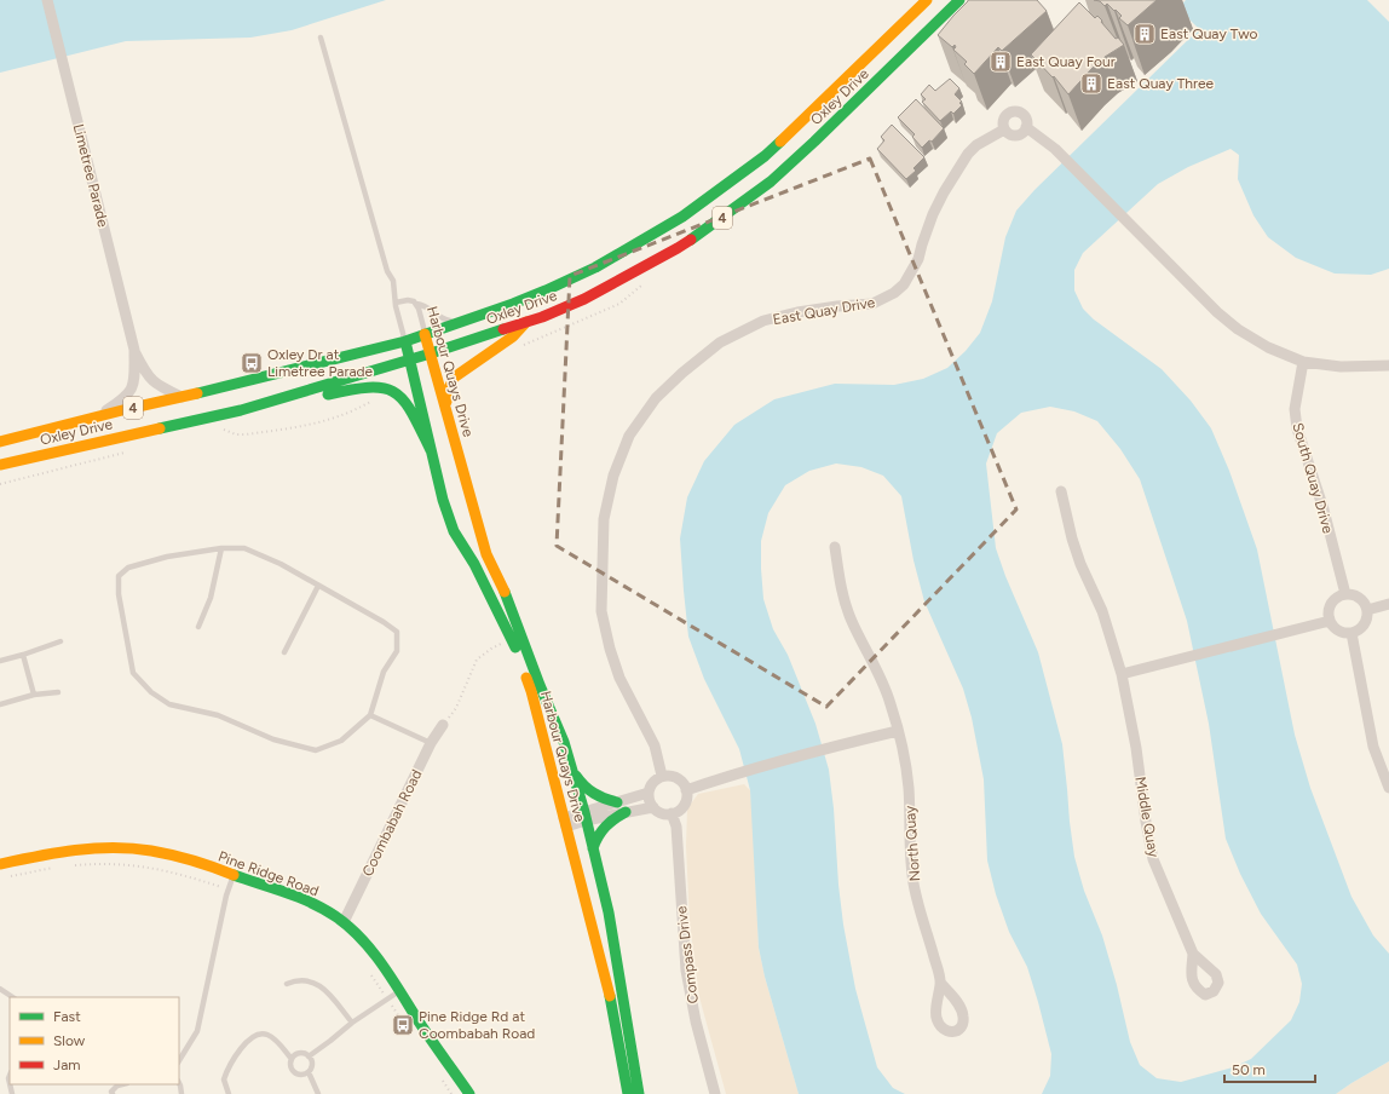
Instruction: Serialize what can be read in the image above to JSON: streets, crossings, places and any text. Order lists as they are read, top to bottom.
{
  "streets": {
    "main road": [
      "Oxley Drive",
      "4",
      "Harbour Quays Drive",
      "Pine Ridge Road"
    ],
    "street": [
      "Limetree Parade",
      "East Quay Drive",
      "South Quay Drive",
      "Middle Quay",
      "Coombabah Road",
      "North Quay",
      "Compass Drive"
    ]
  },
  "crossings": [
    ["Oxley Drive", "Limetree Parade"],
    ["Oxley Drive", "Harbour Quays Drive"],
    ["East Quay Drive", "Compass Drive"],
    ["Coombabah Road", "Pine Ridge Road"]
  ],
  "places": {
    "building": ["East Quay Two", "East Quay Four", "East Quay Three"],
    "bus stop": ["Oxley Dr at Limetree Parade", "Pine Ridge Rd at Coombabah Road"]
  },
  "legend": ["Fast", "Slow", "Jam"],
  "scale_bar": "50 m"
}
